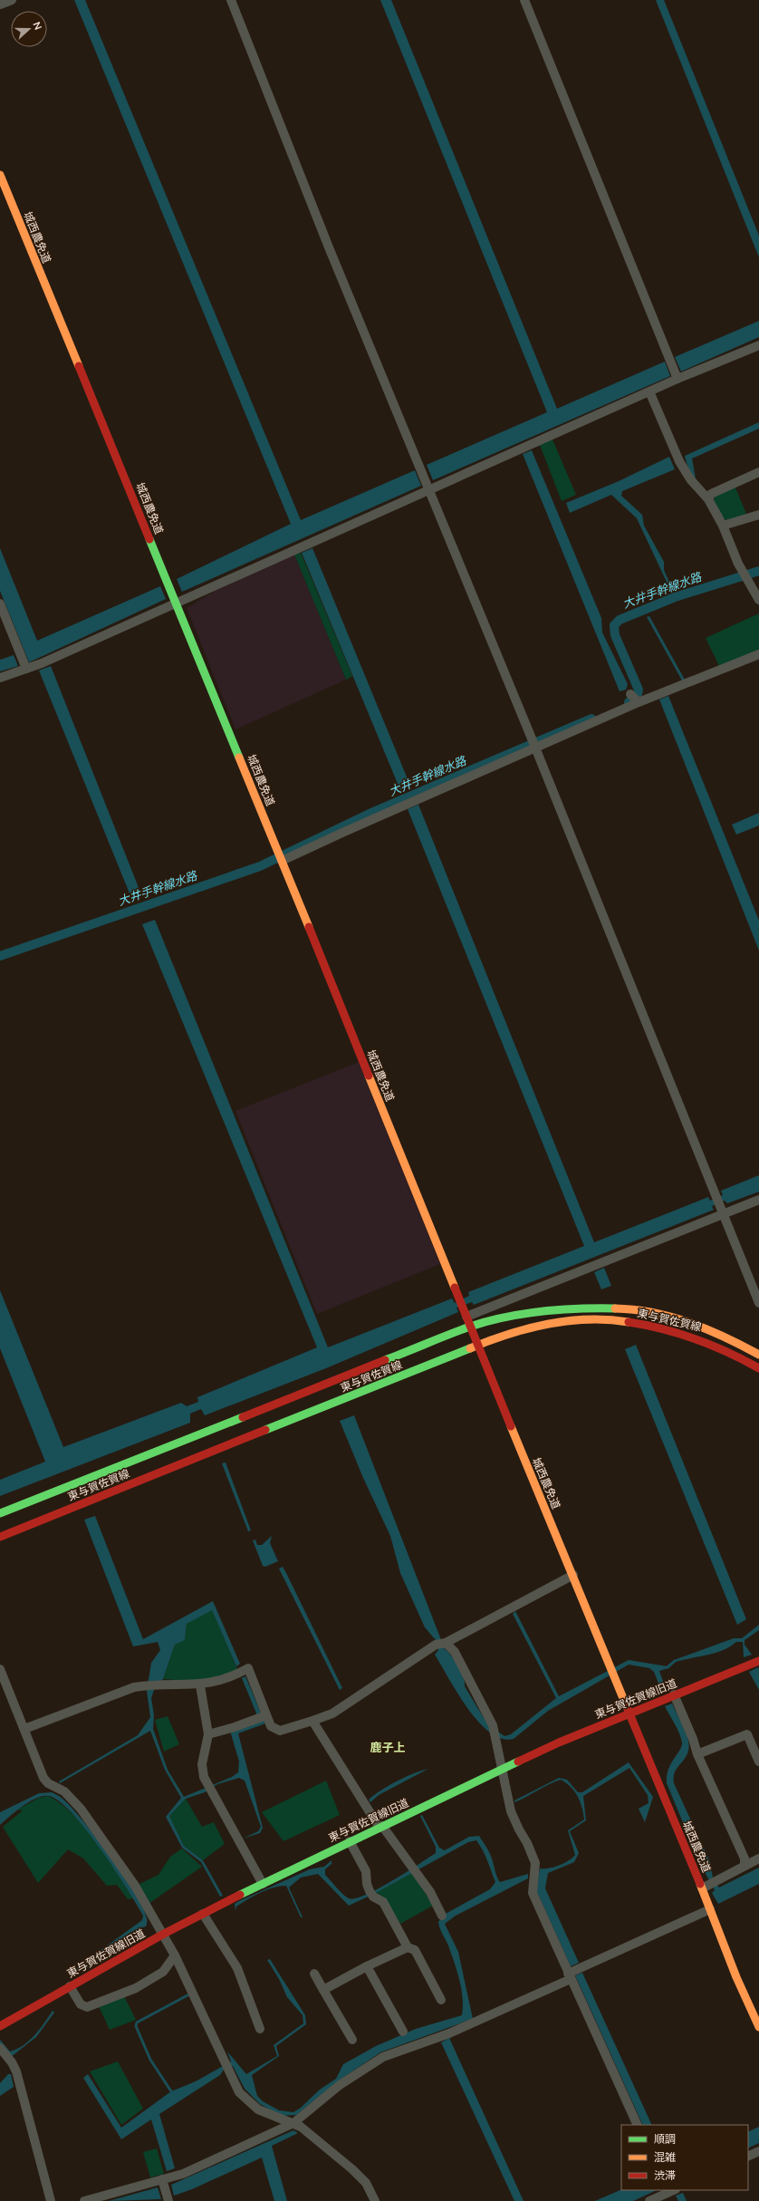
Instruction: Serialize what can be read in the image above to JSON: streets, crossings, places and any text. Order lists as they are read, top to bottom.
{
  "streets": {
    "main road": ["城西農免道", "東与賀佐賀線", "東与賀佐賀線旧道"]
  },
  "crossings": [
    ["城西農免道", "東与賀佐賀線"],
    ["城西農免道", "東与賀佐賀線旧道"]
  ],
  "districts": ["鹿子上"],
  "water": ["大井手幹線水路"],
  "legend": ["順調", "混雑", "渋滞"],
  "north": "right"
}
